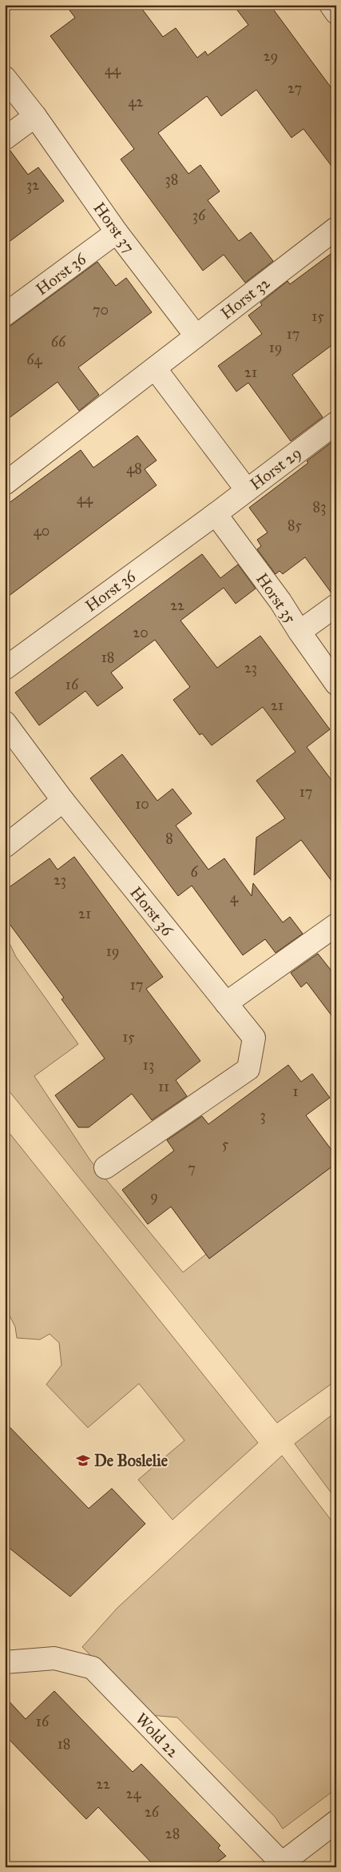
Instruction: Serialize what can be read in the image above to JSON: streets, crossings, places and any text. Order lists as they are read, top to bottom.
{
  "streets": {
    "street": [
      "Horst 37",
      "Horst 36",
      "Horst 32",
      "Horst 29",
      "Horst 35",
      "Wold 22"
    ]
  },
  "crossings": [
    ["Horst 37", "Horst 36"],
    ["Horst 37", "Horst 32"],
    ["Horst 36", "Horst 29"],
    ["Horst 36", "Horst 35"],
    ["Horst 29", "Horst 35"]
  ],
  "places": {
    "school or university": ["De Boslelie"]
  },
  "house_numbers": [
    "29",
    "44",
    "27",
    "42",
    "38",
    "32",
    "36",
    "70",
    "15",
    "17",
    "66",
    "19",
    "64",
    "21",
    "48",
    "44",
    "83",
    "85",
    "40",
    "22",
    "20",
    "18",
    "23",
    "16",
    "21",
    "17",
    "10",
    "8",
    "6",
    "23",
    "4",
    "21",
    "19",
    "17",
    "15",
    "13",
    "11",
    "1",
    "3",
    "5",
    "7",
    "9",
    "16",
    "18",
    "22",
    "24",
    "26",
    "28"
  ]
}
